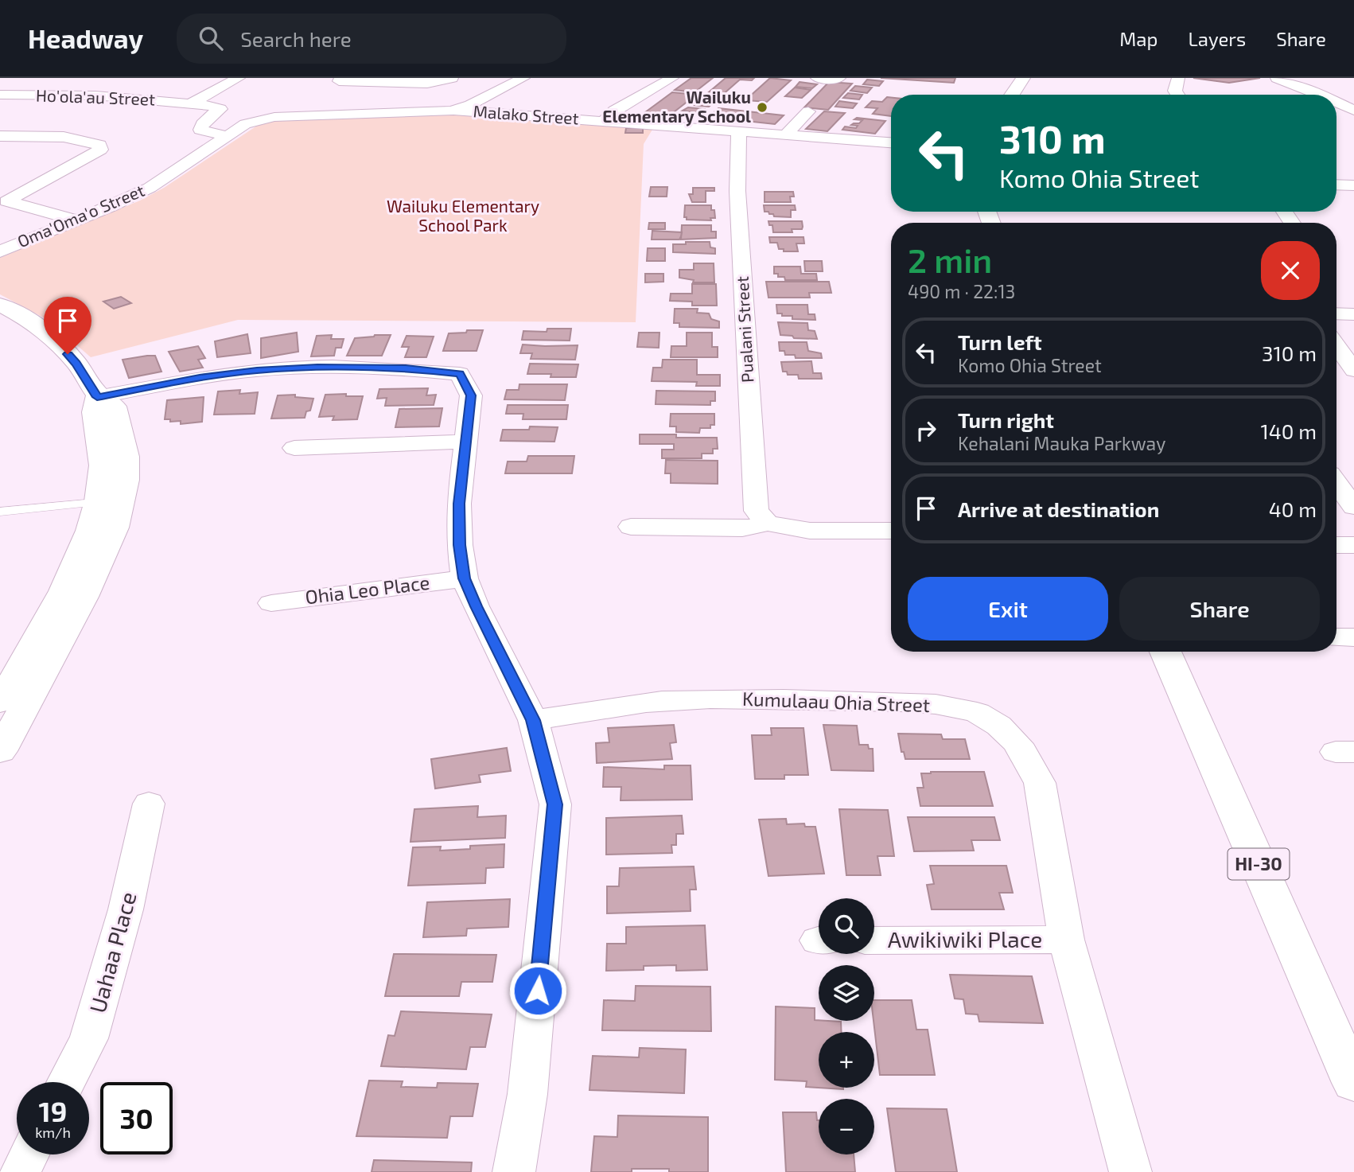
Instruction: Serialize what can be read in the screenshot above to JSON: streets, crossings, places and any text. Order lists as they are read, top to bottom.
{
  "streets": {
    "street": [
      "Ho'ola'au Street",
      "Malako Street",
      "Oma'Oma'o Street",
      "Pualani Street",
      "Ohia Leo Place",
      "Kumulaau Ohia Street",
      "HI-30",
      "Awikiwiki Place",
      "Uahaa Place"
    ]
  },
  "crossings": [
    ["Ho'ola'au Street", "Oma'Oma'o Street"],
    ["Malako Street", "Pualani Street"],
    ["Kumulaau Ohia Street", "Awikiwiki Place"]
  ],
  "parks": ["Wailuku Elementary School Park"],
  "places": ["Wailuku Elementary School"],
  "page": {
    "header": "Headway",
    "search": "Search here",
    "nav": ["Map", "Layers", "Share"],
    "turn": ["310 m", "Komo Ohia Street"],
    "heading": ["2 min", "490 m · 22:13"],
    "list": [
      {
        "name": "Turn left",
        "note": "Komo Ohia Street",
        "value": "310 m"
      },
      {
        "name": "Turn right",
        "note": "Kehalani Mauka Parkway",
        "value": "140 m"
      },
      {
        "name": "Arrive at destination",
        "value": "40 m"
      }
    ],
    "buttons": ["Exit", "Share"],
    "map_buttons": ["+", "−"],
    "speed": "19 km/h",
    "limit": "30"
  }
}
